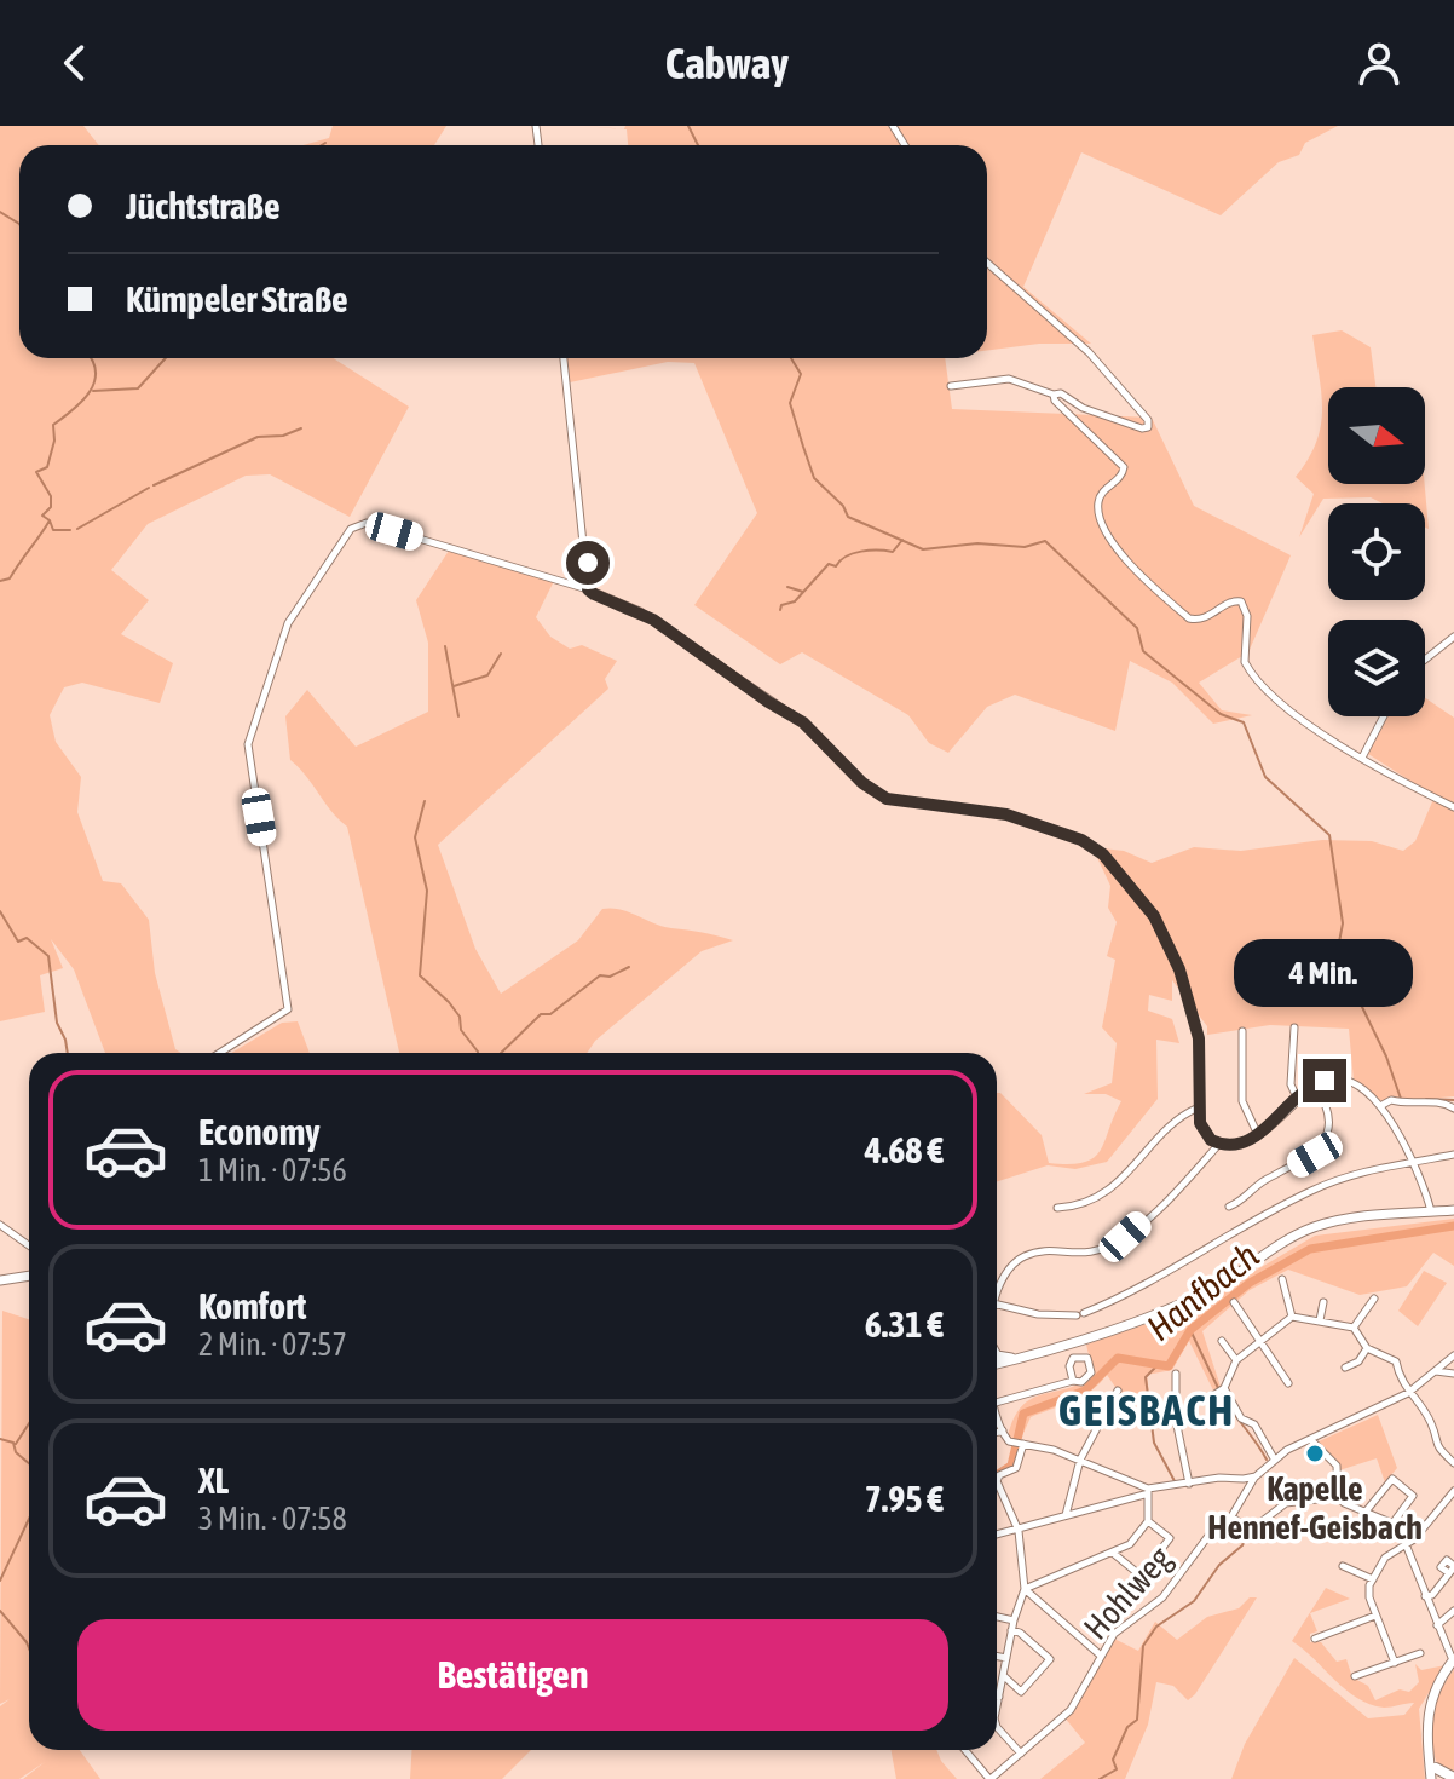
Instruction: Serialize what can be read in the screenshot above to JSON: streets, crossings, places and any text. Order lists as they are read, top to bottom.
{
  "streets": {
    "street": ["Hohlweg"]
  },
  "districts": ["GEISBACH"],
  "water": ["Hanfbach"],
  "places": ["Kapelle Hennef-Geisbach"],
  "north": "right",
  "page": {
    "header": "Cabway",
    "banner": ["Jüchtstraße", "Kümpeler Straße"],
    "bubble": "4 Min.",
    "list": [
      {
        "name": "Economy",
        "note": "1 Min. · 07:56",
        "value": "4.68 €"
      },
      {
        "name": "Komfort",
        "note": "2 Min. · 07:57",
        "value": "6.31 €"
      },
      {
        "name": "XL",
        "note": "3 Min. · 07:58",
        "value": "7.95 €"
      }
    ],
    "buttons": "Bestätigen"
  }
}
